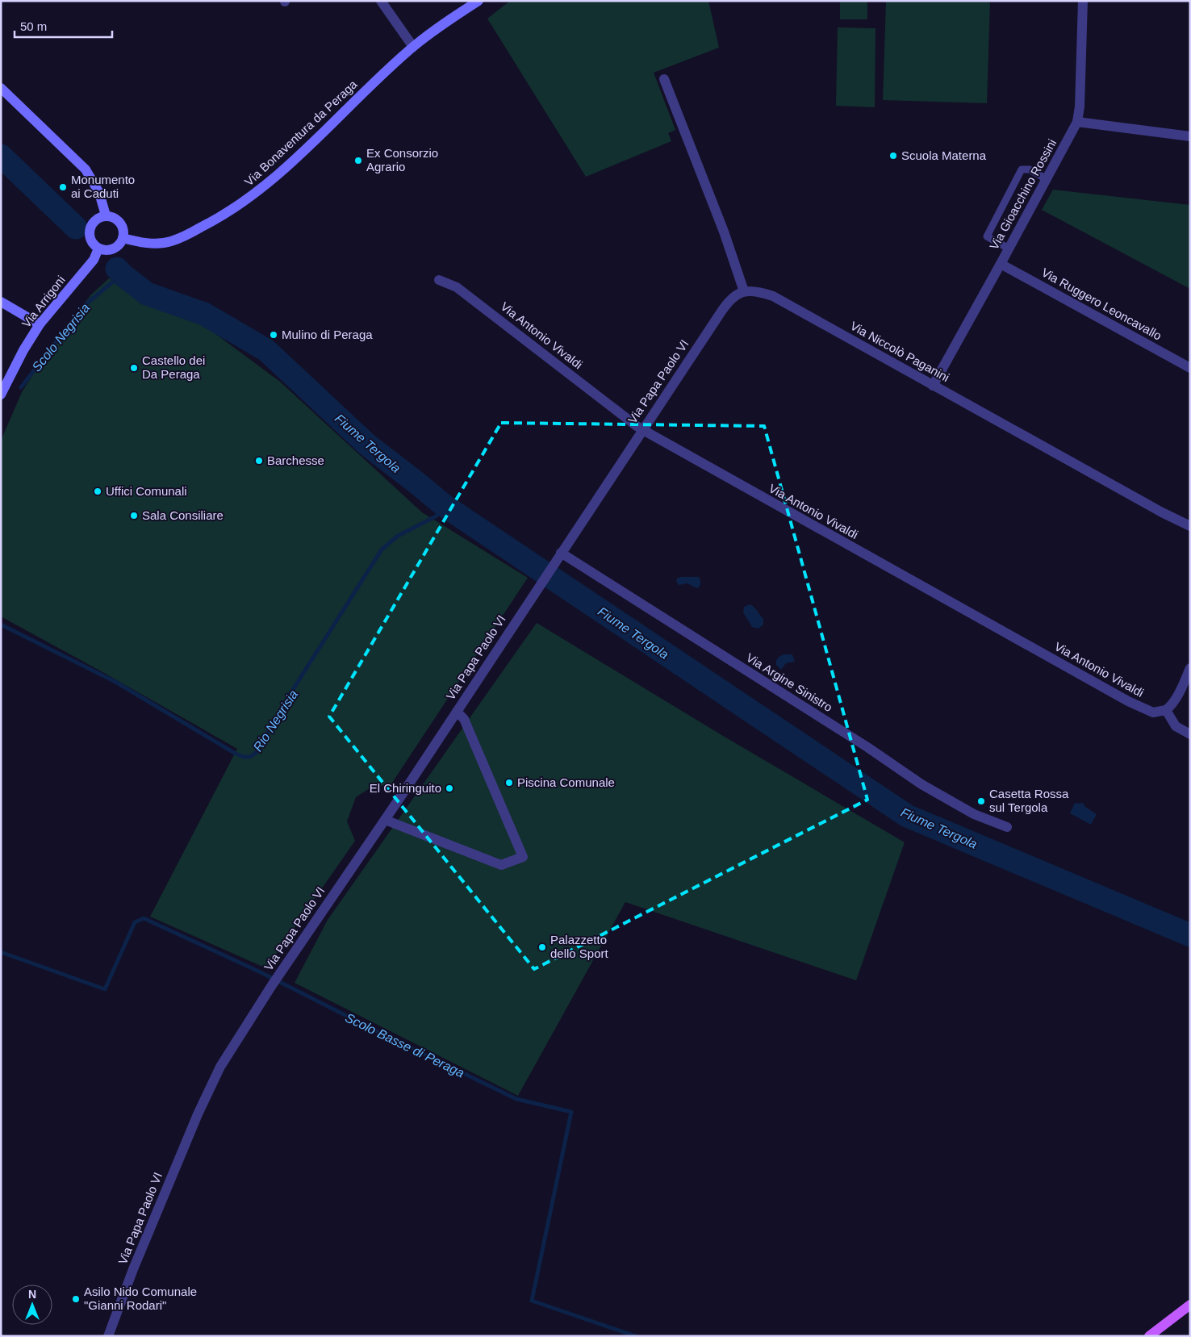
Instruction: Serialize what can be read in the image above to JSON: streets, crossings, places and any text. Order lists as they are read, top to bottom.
{
  "streets": {
    "main road": ["Via Bonaventura da Peraga", "Via Arrigoni"],
    "street": [
      "Via Gioacchino Rossini",
      "Via Ruggero Leoncavallo",
      "Via Antonio Vivaldi",
      "Via Niccolò Paganini",
      "Via Papa Paolo VI",
      "Via Argine Sinistro"
    ]
  },
  "crossings": [
    ["Via Bonaventura da Peraga", "Via Arrigoni"],
    ["Via Gioacchino Rossini", "Via Ruggero Leoncavallo"],
    ["Via Gioacchino Rossini", "Via Niccolò Paganini"],
    ["Via Antonio Vivaldi", "Via Papa Paolo VI"],
    ["Via Niccolò Paganini", "Via Papa Paolo VI"],
    ["Via Papa Paolo VI", "Via Argine Sinistro"]
  ],
  "water": [
    "Scolo Negrisia",
    "Fiume Tergola",
    "Rio Negrisia",
    "Scolo Basse di Peraga"
  ],
  "places": [
    "Scuola Materna",
    "Ex Consorzio Agrario",
    "Monumento ai Caduti",
    "Mulino di Peraga",
    "Castello dei Da Peraga",
    "Barchesse",
    "Uffici Comunali",
    "Sala Consiliare",
    "Piscina Comunale",
    "El Chiringuito",
    "Casetta Rossa sul Tergola",
    "Palazzetto dello Sport",
    "Asilo Nido Comunale \"Gianni Rodari\""
  ],
  "scale_bar": "50 m",
  "north": "top"
}
